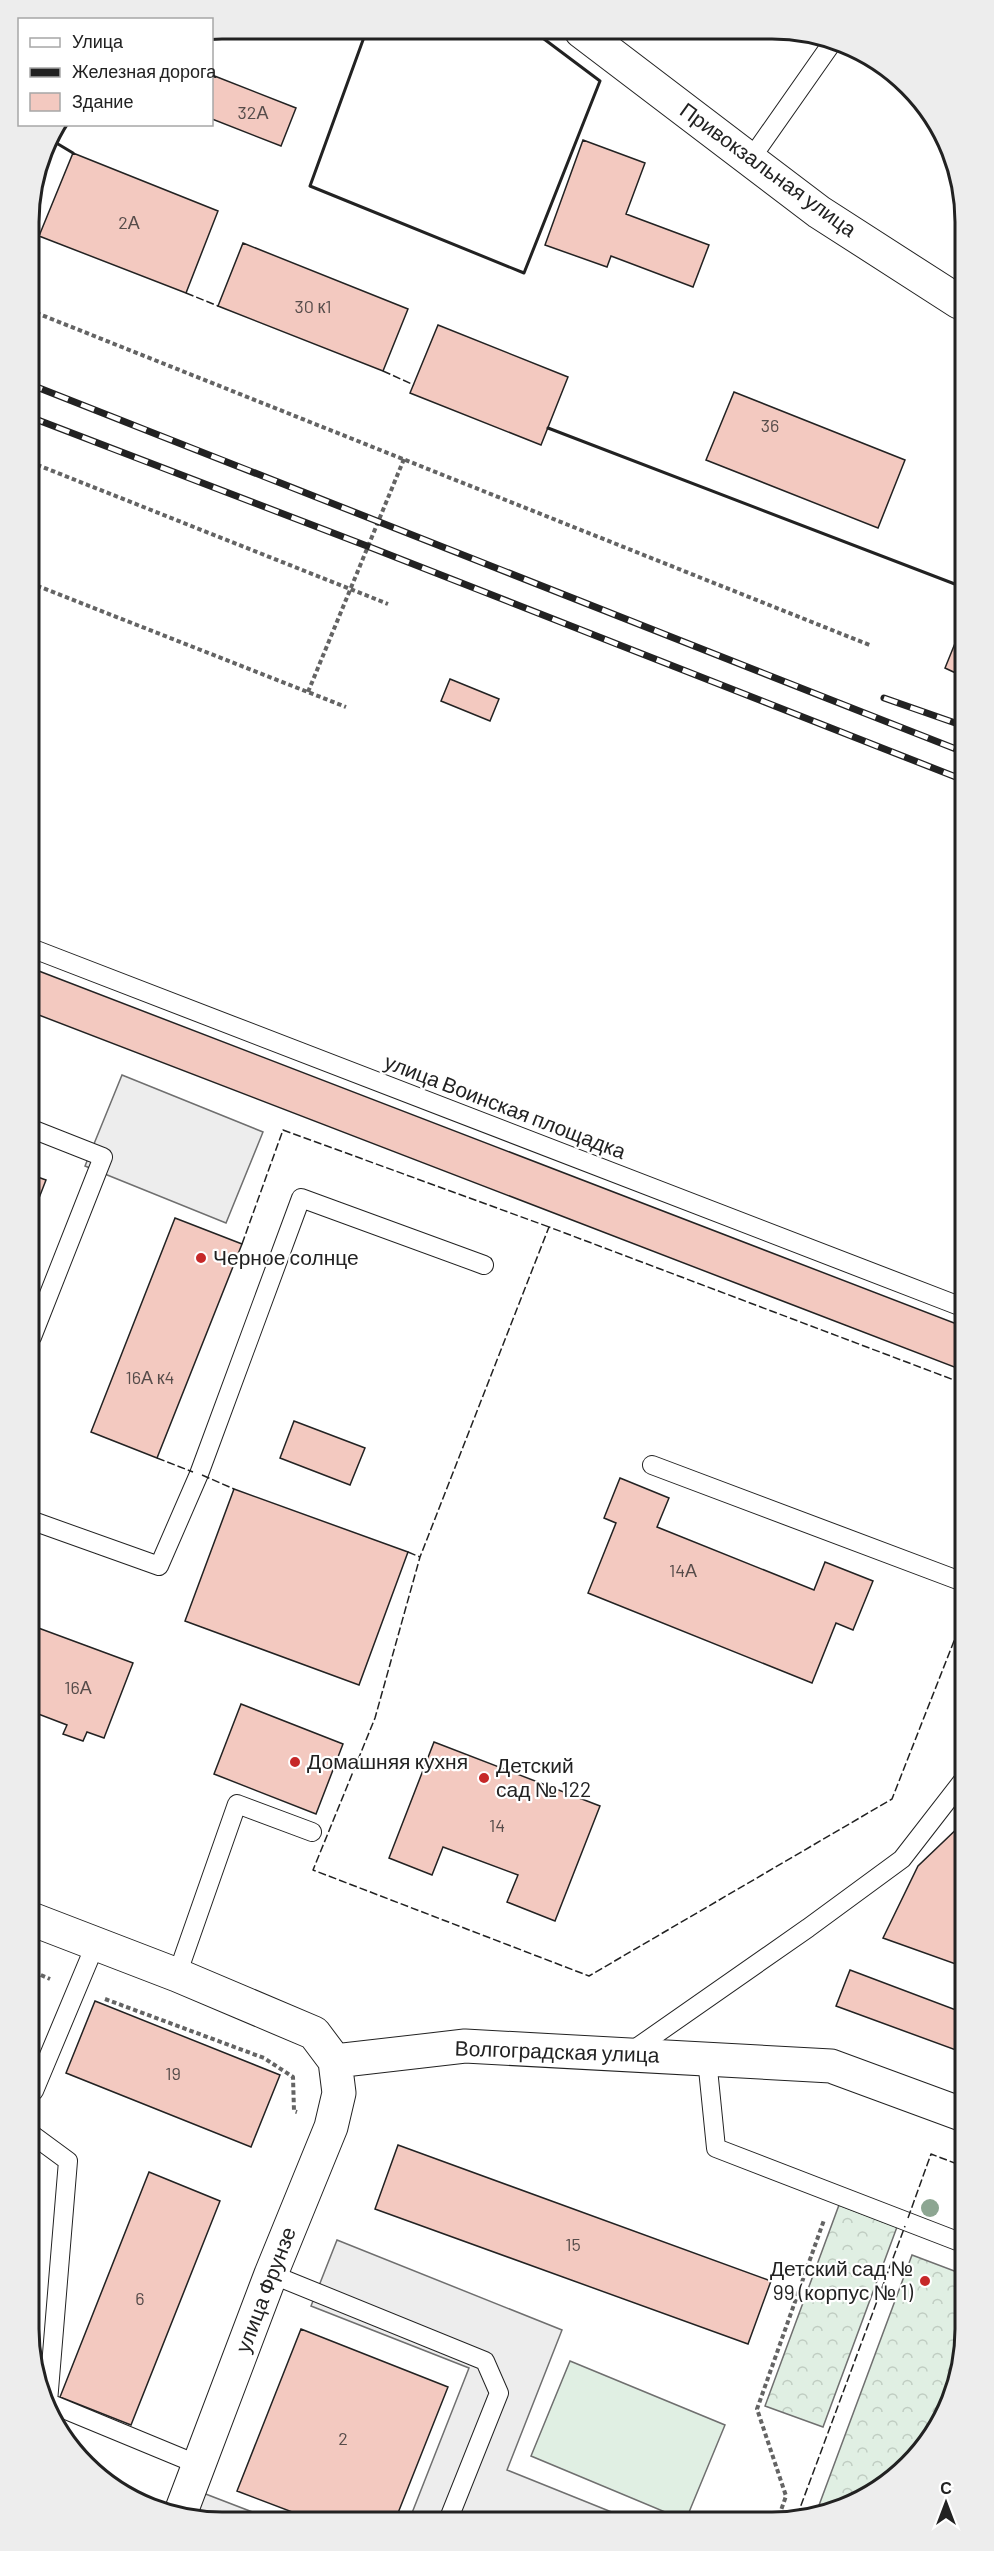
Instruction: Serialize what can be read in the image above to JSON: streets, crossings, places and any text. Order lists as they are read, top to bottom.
{
  "streets": {
    "street": ["Привокзальная улица", "Волгоградская улица", "улица Фрунзе"],
    "lane": ["улица Воинская площадка"]
  },
  "crossings": [
    ["Волгоградская улица", "улица Фрунзе"]
  ],
  "places": [
    "Черное солнце",
    "Домашняя кухня",
    "Детский сад № 122",
    "Детский сад № 99 (корпус № 1)"
  ],
  "house_numbers": [
    "32А",
    "2А",
    "30 к1",
    "36",
    "16А к4",
    "14А",
    "16А",
    "14",
    "19",
    "15",
    "6",
    "2"
  ],
  "legend": ["Улица", "Железная дорога", "Здание"],
  "north": "top"
}
